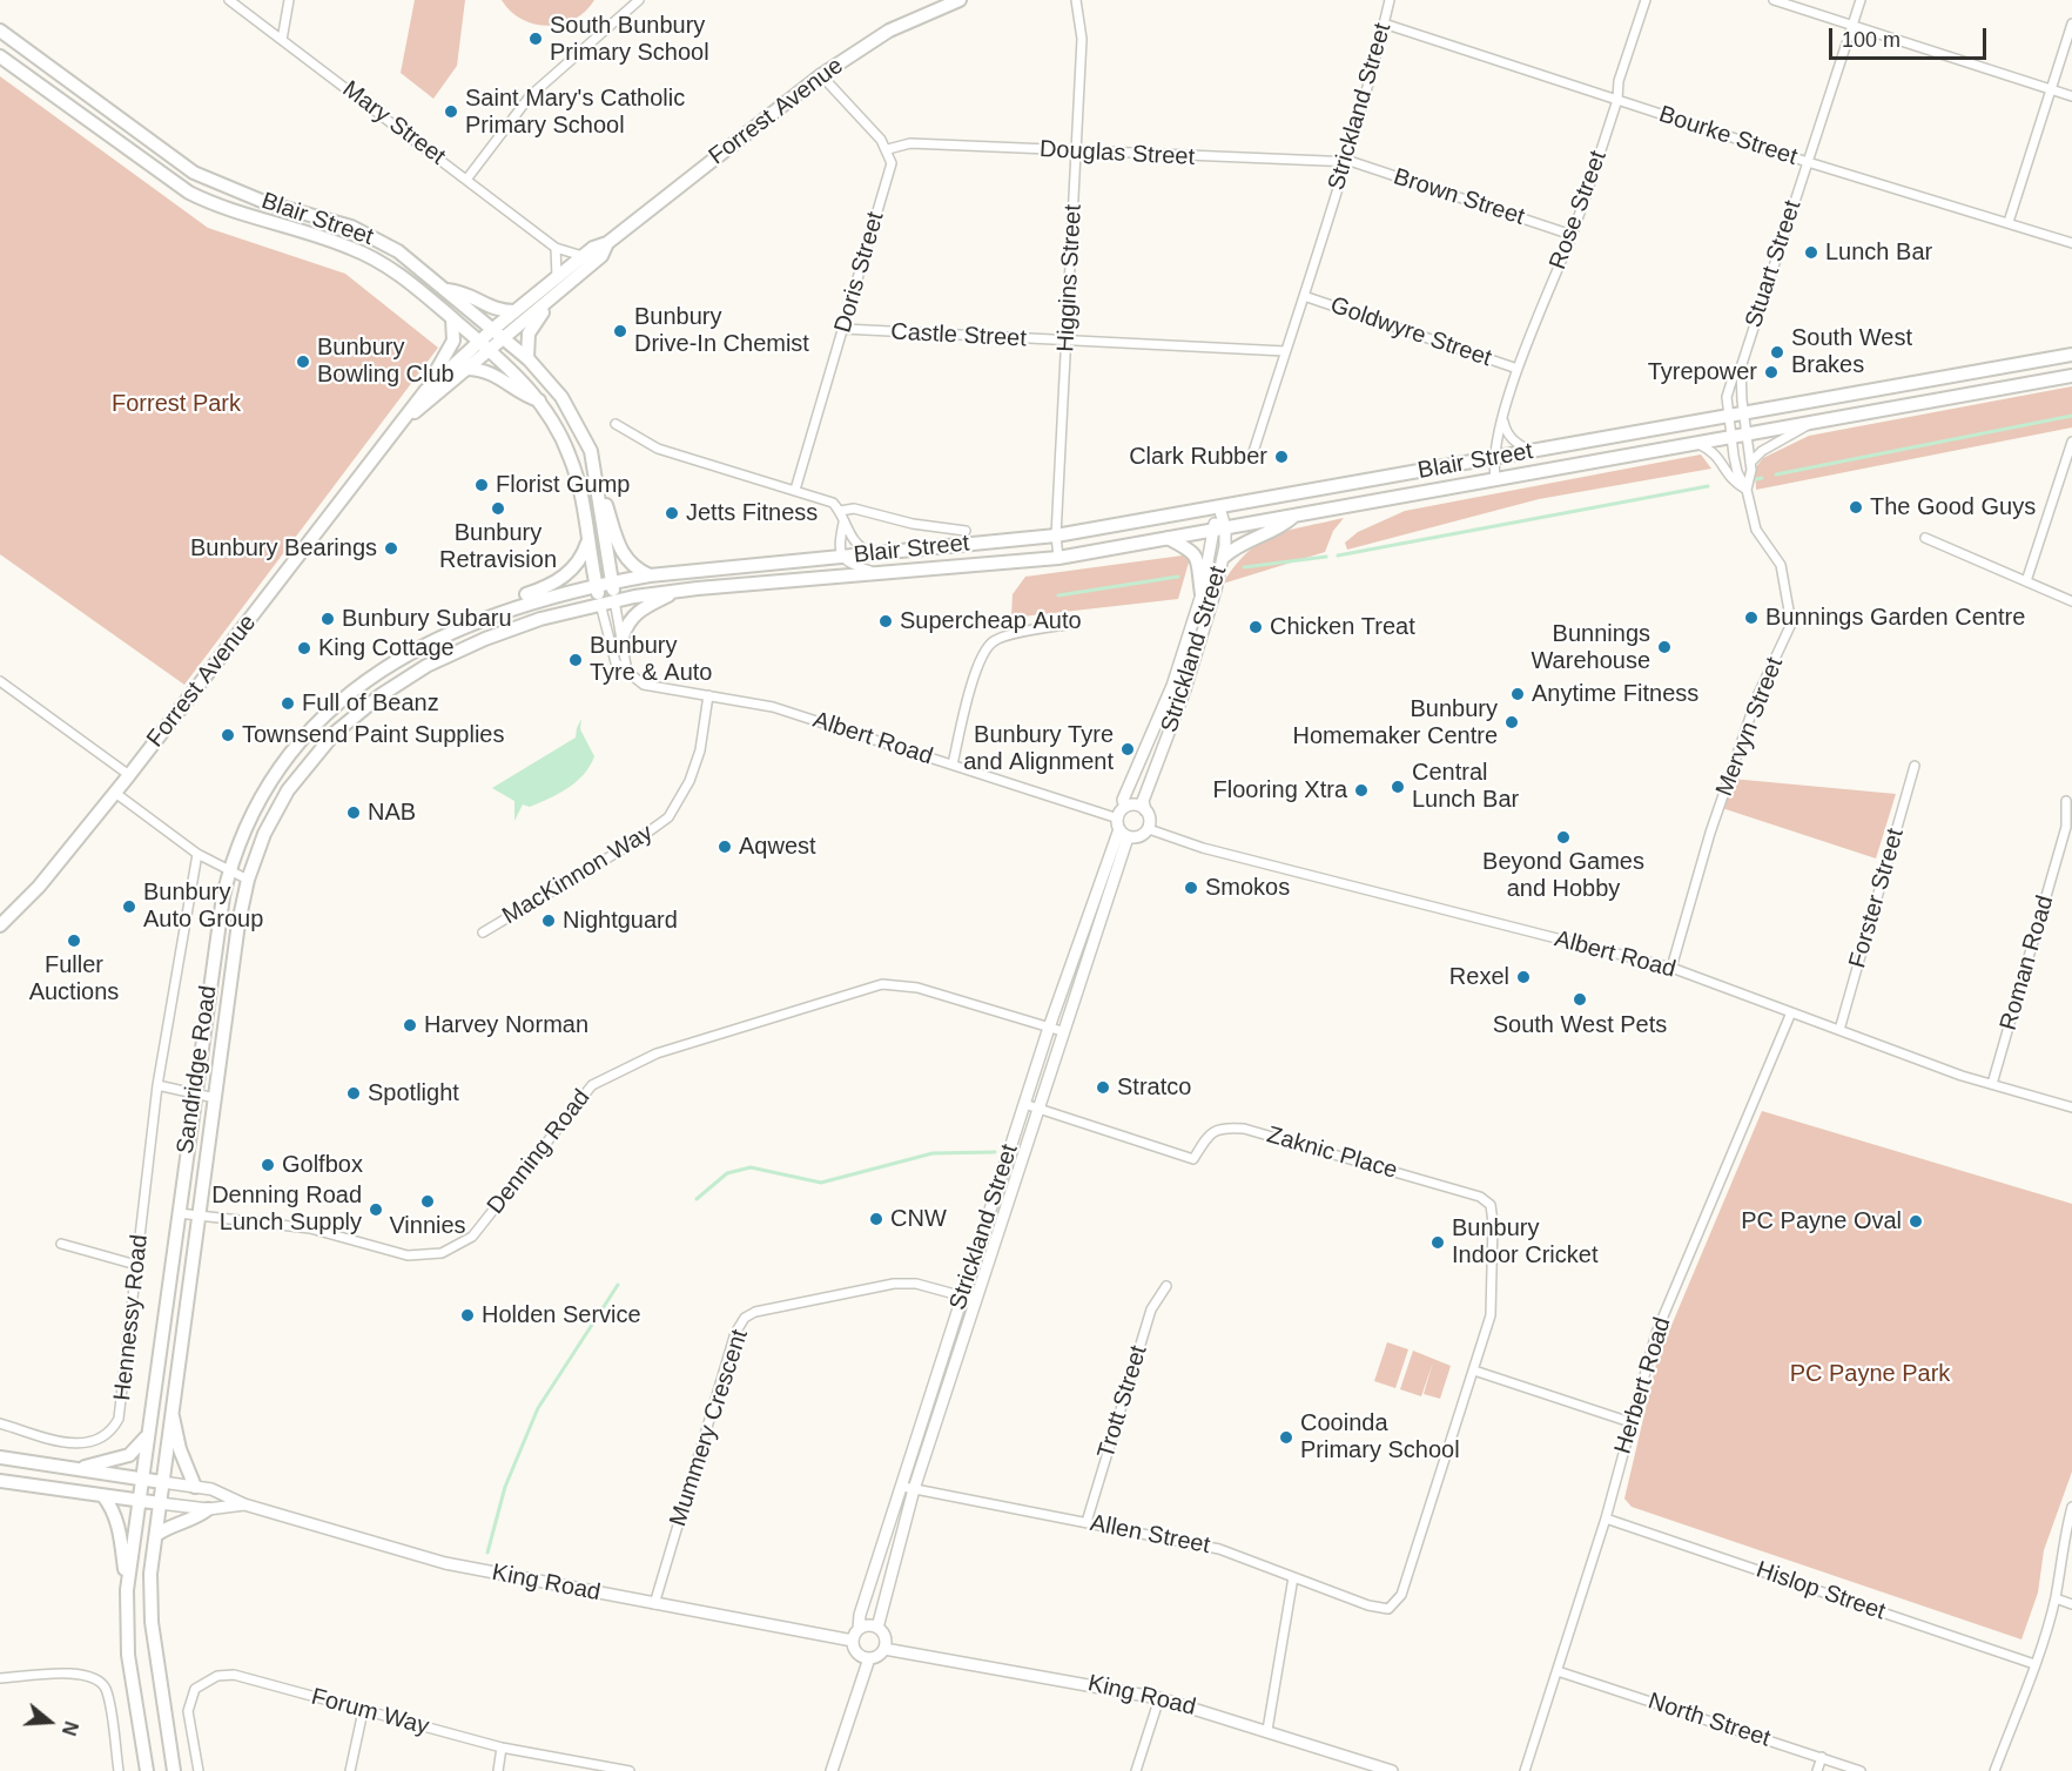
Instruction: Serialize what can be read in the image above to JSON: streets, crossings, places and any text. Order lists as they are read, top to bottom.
{
  "streets": {
    "main road": ["Forrest Avenue", "Blair Street", "Sandridge Road"],
    "street": [
      "Strickland Street",
      "Mary Street",
      "Bourke Street",
      "Douglas Street",
      "Brown Street",
      "Rose Street",
      "Stuart Street",
      "Doris Street",
      "Higgins Street",
      "Goldwyre Street",
      "Castle Street",
      "Mervyn Street",
      "Albert Road",
      "MacKinnon Way",
      "Forster Street",
      "Roman Road",
      "Denning Road",
      "Zaknic Place",
      "Hennessy Road",
      "Herbert Road",
      "Trott Street",
      "Mummery Crescent",
      "Allen Street",
      "King Road",
      "Hislop Street",
      "Forum Way",
      "North Street"
    ]
  },
  "crossings": [
    ["Strickland Street", "Bourke Street"],
    ["Strickland Street", "Douglas Street"],
    ["Strickland Street", "Brown Street"],
    ["Strickland Street", "Blair Street"],
    ["Strickland Street", "Goldwyre Street"],
    ["Strickland Street", "Castle Street"],
    ["Strickland Street", "Albert Road"],
    ["Strickland Street", "Denning Road"],
    ["Strickland Street", "Zaknic Place"],
    ["Strickland Street", "Mummery Crescent"],
    ["Strickland Street", "Allen Street"],
    ["Strickland Street", "King Road"],
    ["Forrest Avenue", "Mary Street"],
    ["Forrest Avenue", "Blair Street"],
    ["Bourke Street", "Rose Street"],
    ["Bourke Street", "Stuart Street"],
    ["Douglas Street", "Brown Street"],
    ["Douglas Street", "Doris Street"],
    ["Douglas Street", "Higgins Street"],
    ["Brown Street", "Rose Street"],
    ["Rose Street", "Blair Street"],
    ["Rose Street", "Goldwyre Street"],
    ["Blair Street", "Stuart Street"],
    ["Blair Street", "Higgins Street"],
    ["Blair Street", "Mervyn Street"],
    ["Blair Street", "Sandridge Road"],
    ["Stuart Street", "Mervyn Street"],
    ["Doris Street", "Castle Street"],
    ["Higgins Street", "Castle Street"],
    ["Mervyn Street", "Albert Road"],
    ["Albert Road", "MacKinnon Way"],
    ["Albert Road", "Forster Street"],
    ["Albert Road", "Roman Road"],
    ["Albert Road", "Herbert Road"],
    ["Sandridge Road", "Denning Road"],
    ["Sandridge Road", "King Road"],
    ["Zaknic Place", "Allen Street"],
    ["Herbert Road", "Hislop Street"],
    ["Herbert Road", "North Street"],
    ["Trott Street", "Allen Street"],
    ["Mummery Crescent", "King Road"]
  ],
  "parks": ["Forrest Park", "PC Payne Park"],
  "places": [
    "South Bunbury Primary School",
    "Saint Mary's Catholic Primary School",
    "Lunch Bar",
    "Bunbury Drive-In Chemist",
    "South West Brakes",
    "Bunbury Bowling Club",
    "Tyrepower",
    "Clark Rubber",
    "Florist Gump",
    "The Good Guys",
    "Bunbury Retravision",
    "Jetts Fitness",
    "Bunbury Bearings",
    "Bunnings Garden Centre",
    "Bunbury Subaru",
    "Supercheap Auto",
    "Chicken Treat",
    "Bunnings Warehouse",
    "King Cottage",
    "Bunbury Tyre & Auto",
    "Anytime Fitness",
    "Full of Beanz",
    "Bunbury Homemaker Centre",
    "Townsend Paint Supplies",
    "Bunbury Tyre and Alignment",
    "Central Lunch Bar",
    "Flooring Xtra",
    "NAB",
    "Beyond Games and Hobby",
    "Aqwest",
    "Smokos",
    "Bunbury Auto Group",
    "Nightguard",
    "Fuller Auctions",
    "Rexel",
    "South West Pets",
    "Harvey Norman",
    "Stratco",
    "Spotlight",
    "Golfbox",
    "Vinnies",
    "Denning Road Lunch Supply",
    "CNW",
    "PC Payne Oval",
    "Bunbury Indoor Cricket",
    "Holden Service",
    "Cooinda Primary School"
  ],
  "scale_bar": "100 m",
  "north": "right"
}
